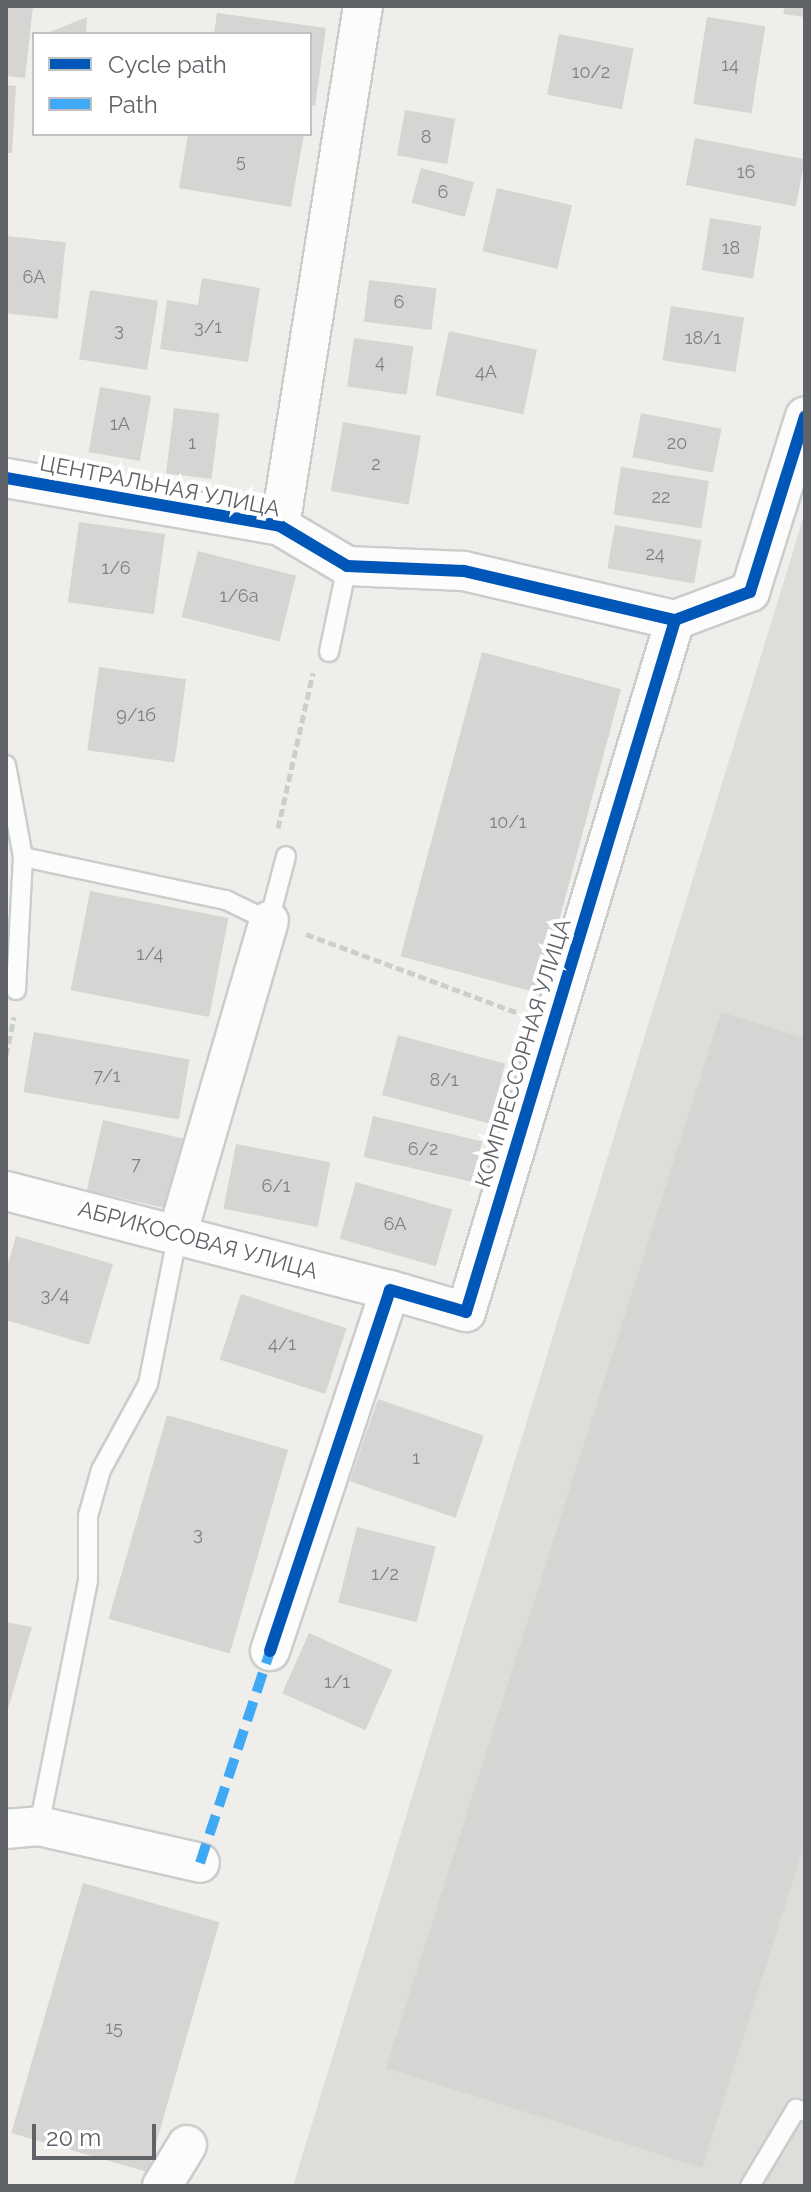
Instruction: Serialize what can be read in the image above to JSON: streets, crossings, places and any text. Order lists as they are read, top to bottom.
{
  "streets": {
    "street": ["ЦЕНТРАЛЬНАЯ УЛИЦА", "КОМПРЕССОРНАЯ УЛИЦА", "АБРИКОСОВАЯ УЛИЦА"]
  },
  "crossings": [
    ["ЦЕНТРАЛЬНАЯ УЛИЦА", "КОМПРЕССОРНАЯ УЛИЦА"],
    ["КОМПРЕССОРНАЯ УЛИЦА", "АБРИКОСОВАЯ УЛИЦА"]
  ],
  "house_numbers": [
    "14",
    "10/2",
    "8",
    "5",
    "16",
    "6",
    "18",
    "6А",
    "6",
    "3/1",
    "3",
    "18/1",
    "4",
    "4А",
    "1А",
    "1",
    "20",
    "2",
    "22",
    "24",
    "1/6",
    "1/6а",
    "9/1б",
    "10/1",
    "1/4",
    "7/1",
    "8/1",
    "6/2",
    "7",
    "6/1",
    "6А",
    "3/4",
    "4/1",
    "1",
    "3",
    "1/2",
    "1/1",
    "15"
  ],
  "legend": ["Cycle path", "Path"],
  "scale_bar": "20 m"
}
